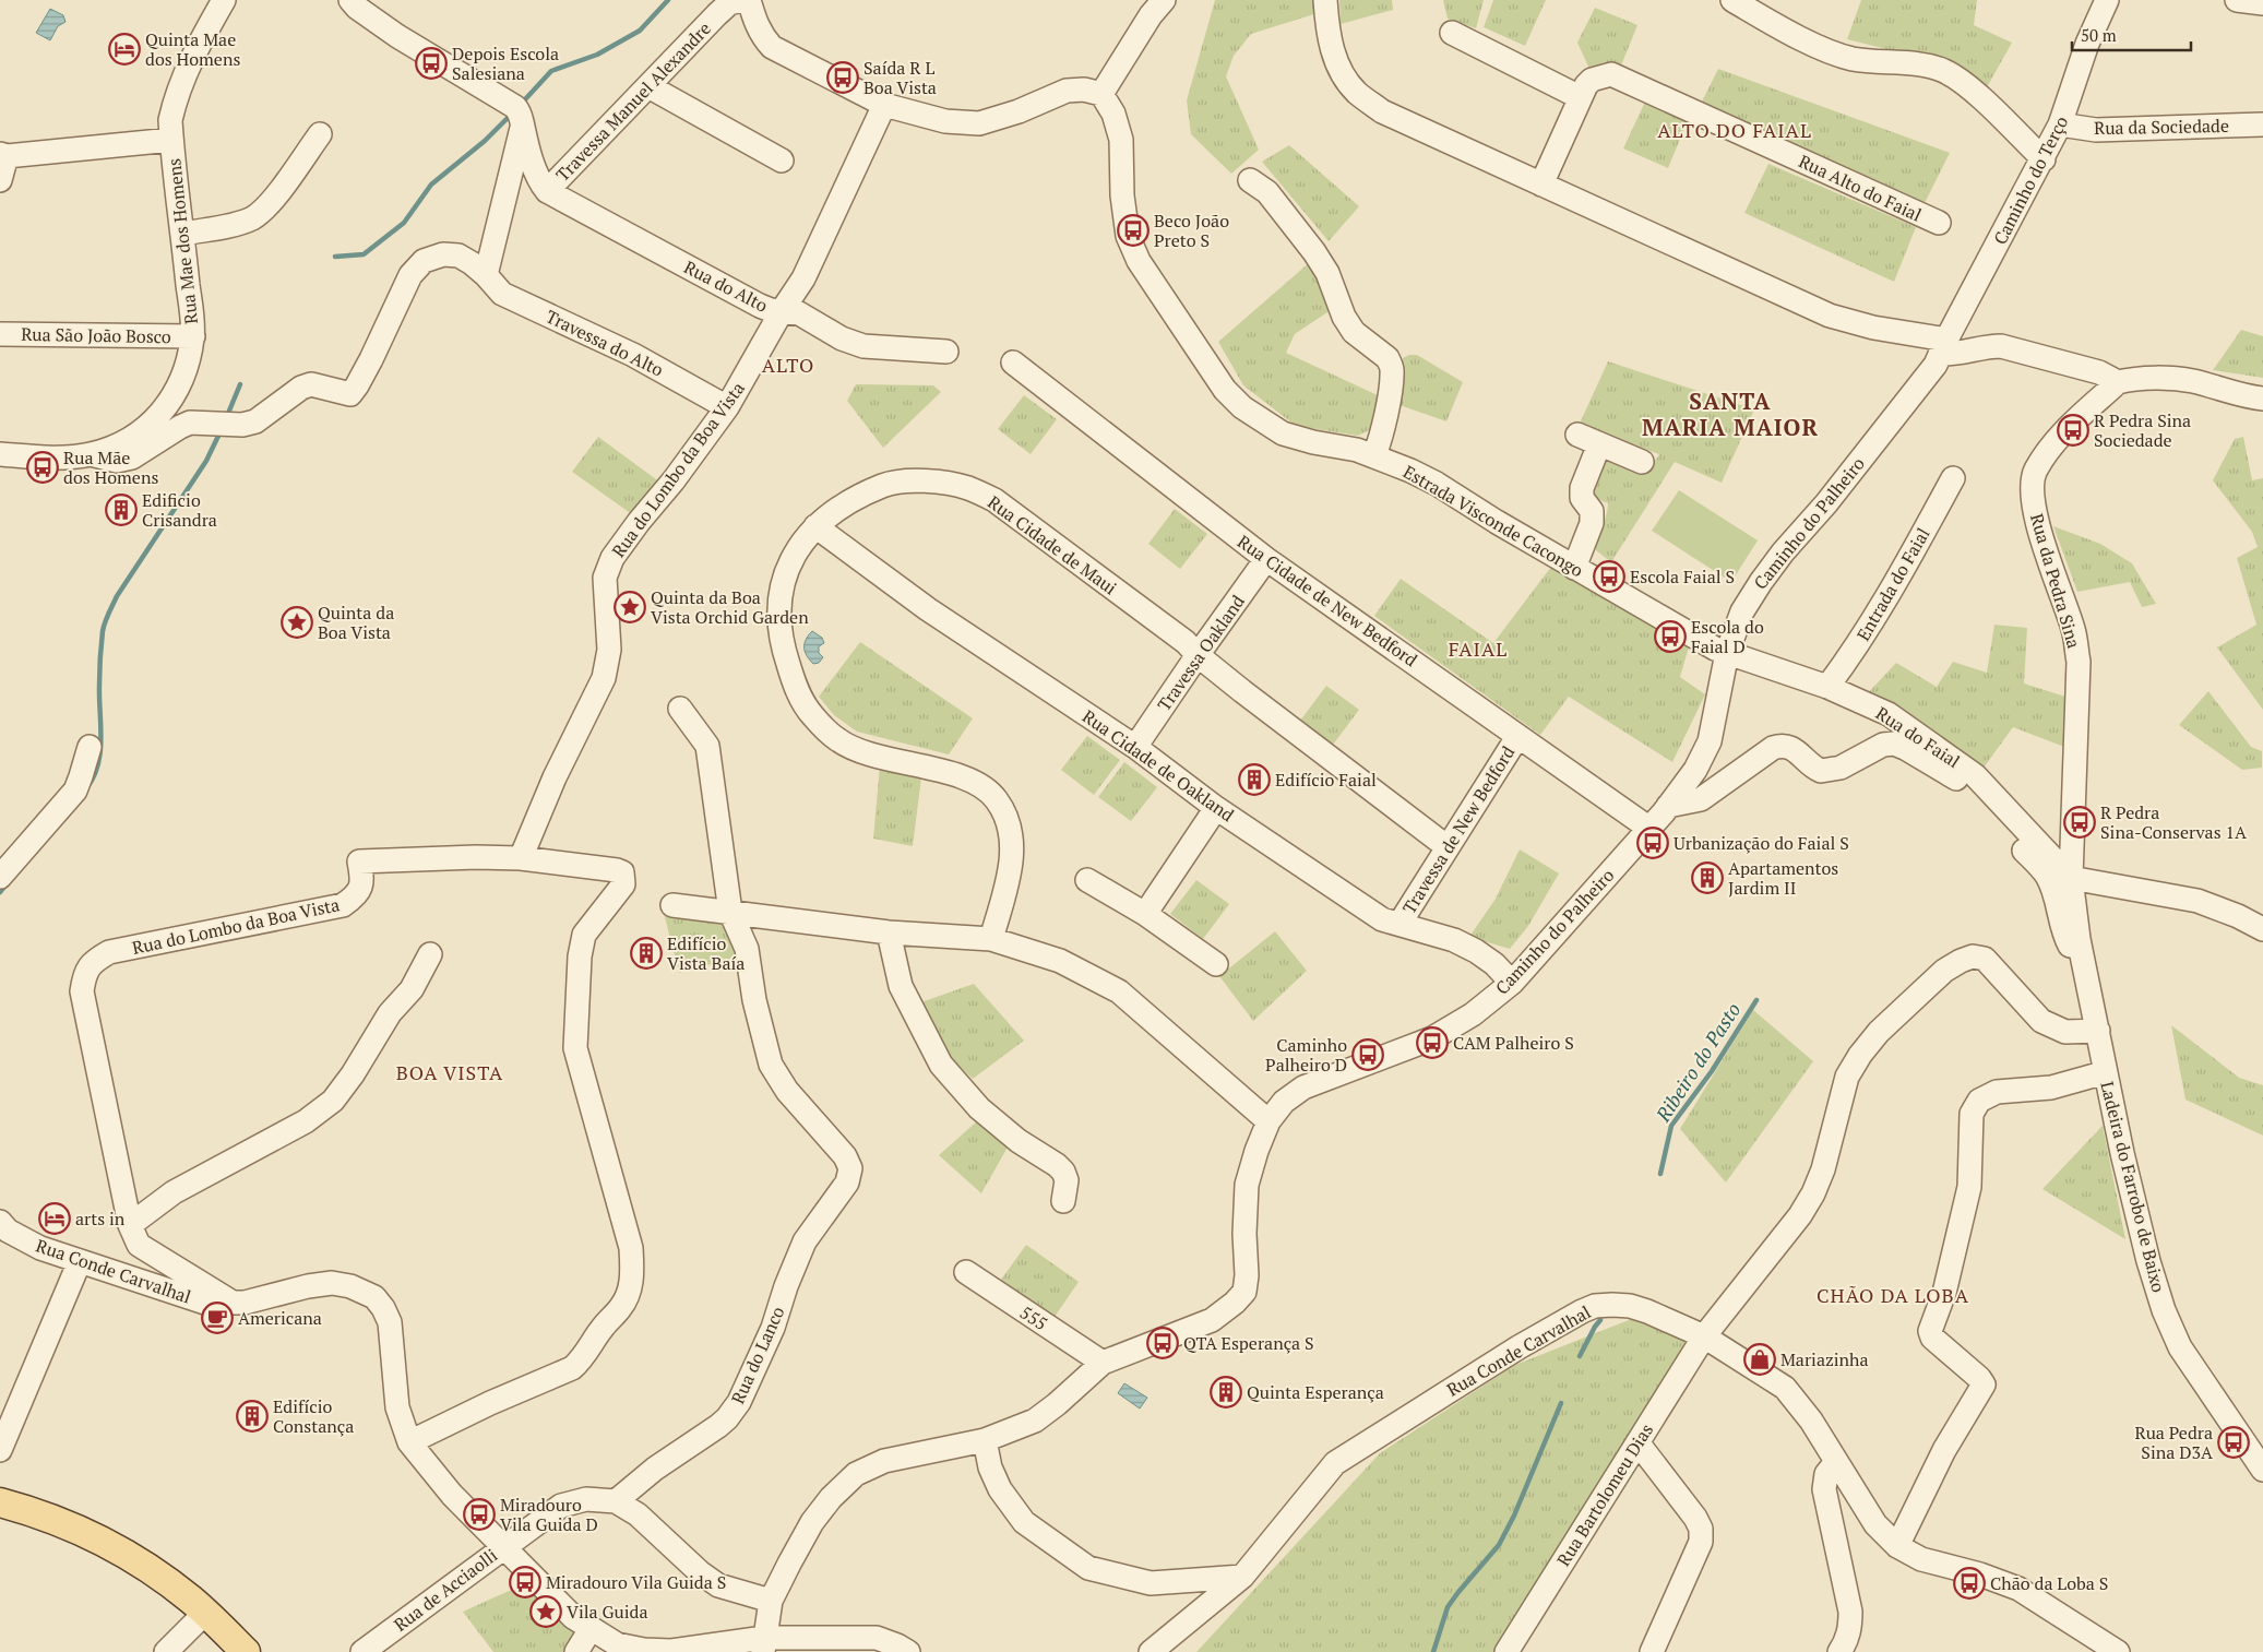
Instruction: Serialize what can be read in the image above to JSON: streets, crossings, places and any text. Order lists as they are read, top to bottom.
{
  "streets": {
    "street": [
      "Travessa Manuel Alexandre",
      "Rua da Sociedade",
      "Caminho do Terço",
      "Rua Alto do Faial",
      "Rua Mae dos Homens",
      "Rua do Alto",
      "Rua São João Bosco",
      "Travessa do Alto",
      "Rua do Lombo da Boa Vista",
      "Estrada Visconde Cacongo",
      "Caminho do Palheiro",
      "Rua Cidade de Maui",
      "Rua da Pedra Sina",
      "Entrada do Faial",
      "Rua Cidade de New Bedford",
      "Travessa Oakland",
      "Rua do Faial",
      "Rua Cidade de Oakland",
      "Travessa de New Bedford",
      "Ladeira do Farrobo de Baixo",
      "Rua Conde Carvalhal",
      "555",
      "Rua do Lanco",
      "Rua Bartolomeu Dias",
      "Rua de Acciaolli"
    ]
  },
  "crossings": [
    ["Travessa Manuel Alexandre", "Rua do Alto"],
    ["Rua da Sociedade", "Caminho do Terço"],
    ["Caminho do Terço", "Caminho do Palheiro"],
    ["Rua Mae dos Homens", "Rua São João Bosco"],
    ["Rua Mae dos Homens", "Travessa do Alto"],
    ["Rua do Alto", "Rua do Lombo da Boa Vista"],
    ["Travessa do Alto", "Rua do Lombo da Boa Vista"],
    ["Rua do Lombo da Boa Vista", "Rua Conde Carvalhal"],
    ["Estrada Visconde Cacongo", "Caminho do Palheiro"],
    ["Estrada Visconde Cacongo", "Rua do Faial"],
    ["Caminho do Palheiro", "Rua Cidade de New Bedford"],
    ["Caminho do Palheiro", "Rua do Faial"],
    ["Caminho do Palheiro", "Rua Cidade de Oakland"],
    ["Caminho do Palheiro", "Rua Conde Carvalhal"],
    ["Caminho do Palheiro", "555"],
    ["Rua Cidade de Maui", "Travessa Oakland"],
    ["Rua Cidade de Maui", "Rua Cidade de Oakland"],
    ["Rua Cidade de Maui", "Travessa de New Bedford"],
    ["Rua da Pedra Sina", "Rua do Faial"],
    ["Rua da Pedra Sina", "Ladeira do Farrobo de Baixo"],
    ["Entrada do Faial", "Rua do Faial"],
    ["Rua Cidade de New Bedford", "Travessa Oakland"],
    ["Rua Cidade de New Bedford", "Travessa de New Bedford"],
    ["Travessa Oakland", "Rua Cidade de Oakland"],
    ["Rua do Faial", "Ladeira do Farrobo de Baixo"],
    ["Rua Cidade de Oakland", "Travessa de New Bedford"],
    ["Ladeira do Farrobo de Baixo", "Rua Bartolomeu Dias"],
    ["Rua Conde Carvalhal", "Rua Bartolomeu Dias"],
    ["Rua Conde Carvalhal", "Rua de Acciaolli"],
    ["Rua do Lanco", "Rua de Acciaolli"]
  ],
  "districts": [
    "ALTO DO FAIAL",
    "ALTO",
    "SANTA MARIA MAIOR",
    "FAIAL",
    "BOA VISTA",
    "CHÃO DA LOBA"
  ],
  "water": ["Ribeiro do Pasto"],
  "places": {
    "hotel": ["Quinta Mae dos Homens", "arts in"],
    "bus stop": [
      "Depois Escola Salesiana",
      "Saída R L Boa Vista",
      "Beco João Preto S",
      "R Pedra Sina Sociedade",
      "Rua Mãe dos Homens",
      "Escola Faial S",
      "Escola do Faial D",
      "R Pedra Sina-Conservas 1A",
      "Urbanização do Faial S",
      "CAM Palheiro S",
      "Caminho Palheiro D",
      "QTA Esperança S",
      "Rua Pedra Sina D3A",
      "Miradouro Vila Guida D",
      "Miradouro Vila Guida S",
      "Chão da Loba S"
    ],
    "building": [
      "Edificio Crisandra",
      "Edifício Faial",
      "Apartamentos Jardim II",
      "Edifício Vista Baía",
      "Quinta Esperança",
      "Edifício Constança"
    ],
    "place": ["Quinta da Boa Vista Orchid Garden", "Quinta da Boa Vista", "Vila Guida"],
    "cafe": ["Americana"],
    "shop": ["Mariazinha"]
  },
  "scale_bar": "50 m"
}
